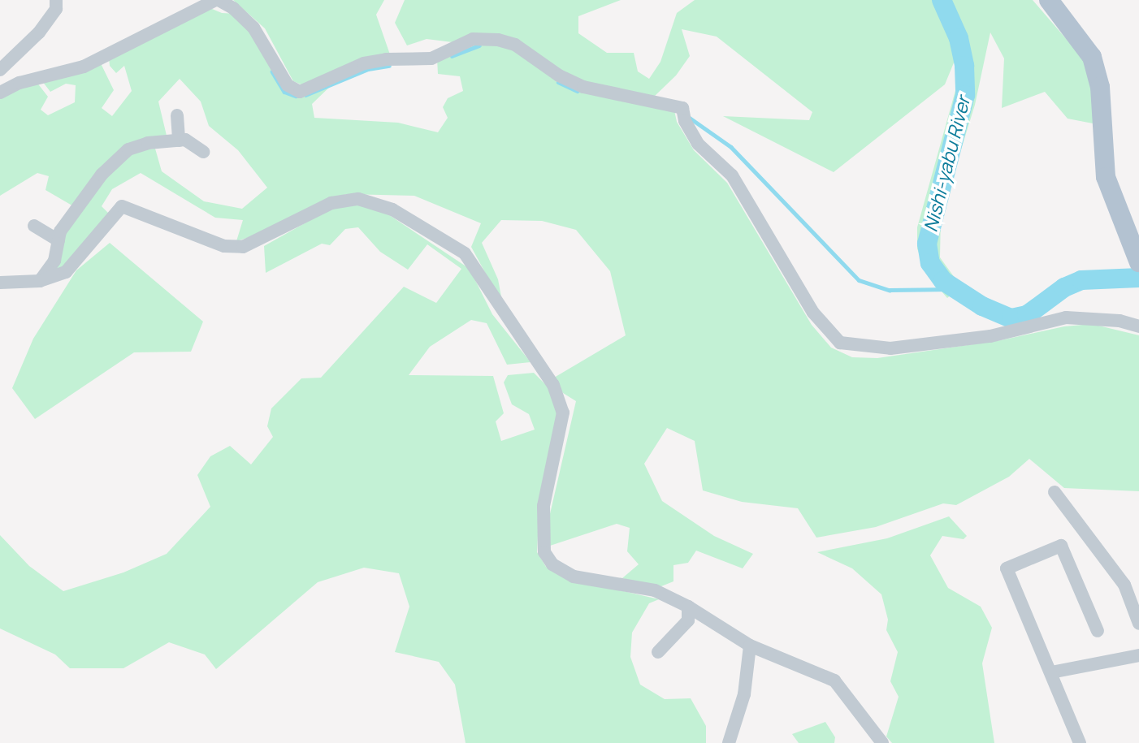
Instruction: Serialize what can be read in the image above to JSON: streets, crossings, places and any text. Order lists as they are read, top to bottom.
{
  "water": ["Nishi-yabu River"]
}
